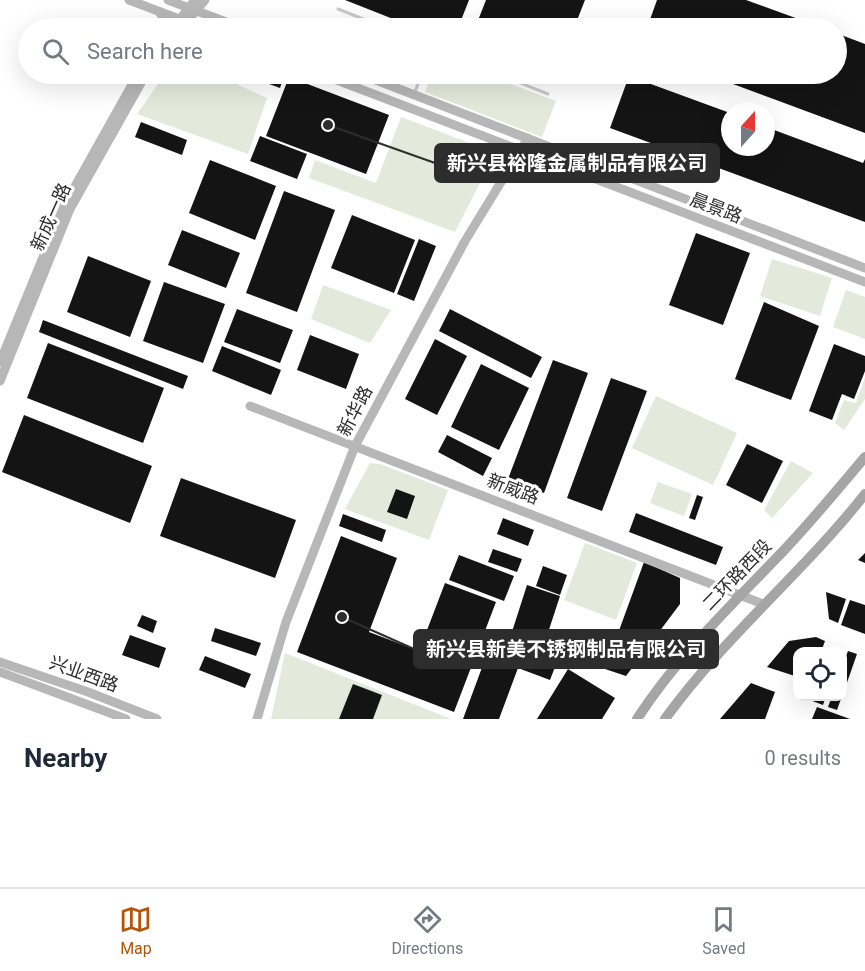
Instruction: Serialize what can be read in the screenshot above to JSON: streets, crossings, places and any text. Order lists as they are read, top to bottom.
{
  "streets": {
    "main road": ["二环路西段"],
    "street": [
      "晨景路",
      "新成一路",
      "新华路",
      "新威路",
      "兴业西路"
    ]
  },
  "crossings": [
    ["晨景路", "新华路"],
    ["新华路", "新威路"],
    ["新威路", "二环路西段"]
  ],
  "places": ["新兴县裕隆金属制品有限公司", "新兴县新美不锈钢制品有限公司"],
  "north": "top",
  "page": {
    "search": "Search here",
    "heading": ["Nearby", "0 results"],
    "nav": ["Map", "Directions", "Saved"]
  }
}
